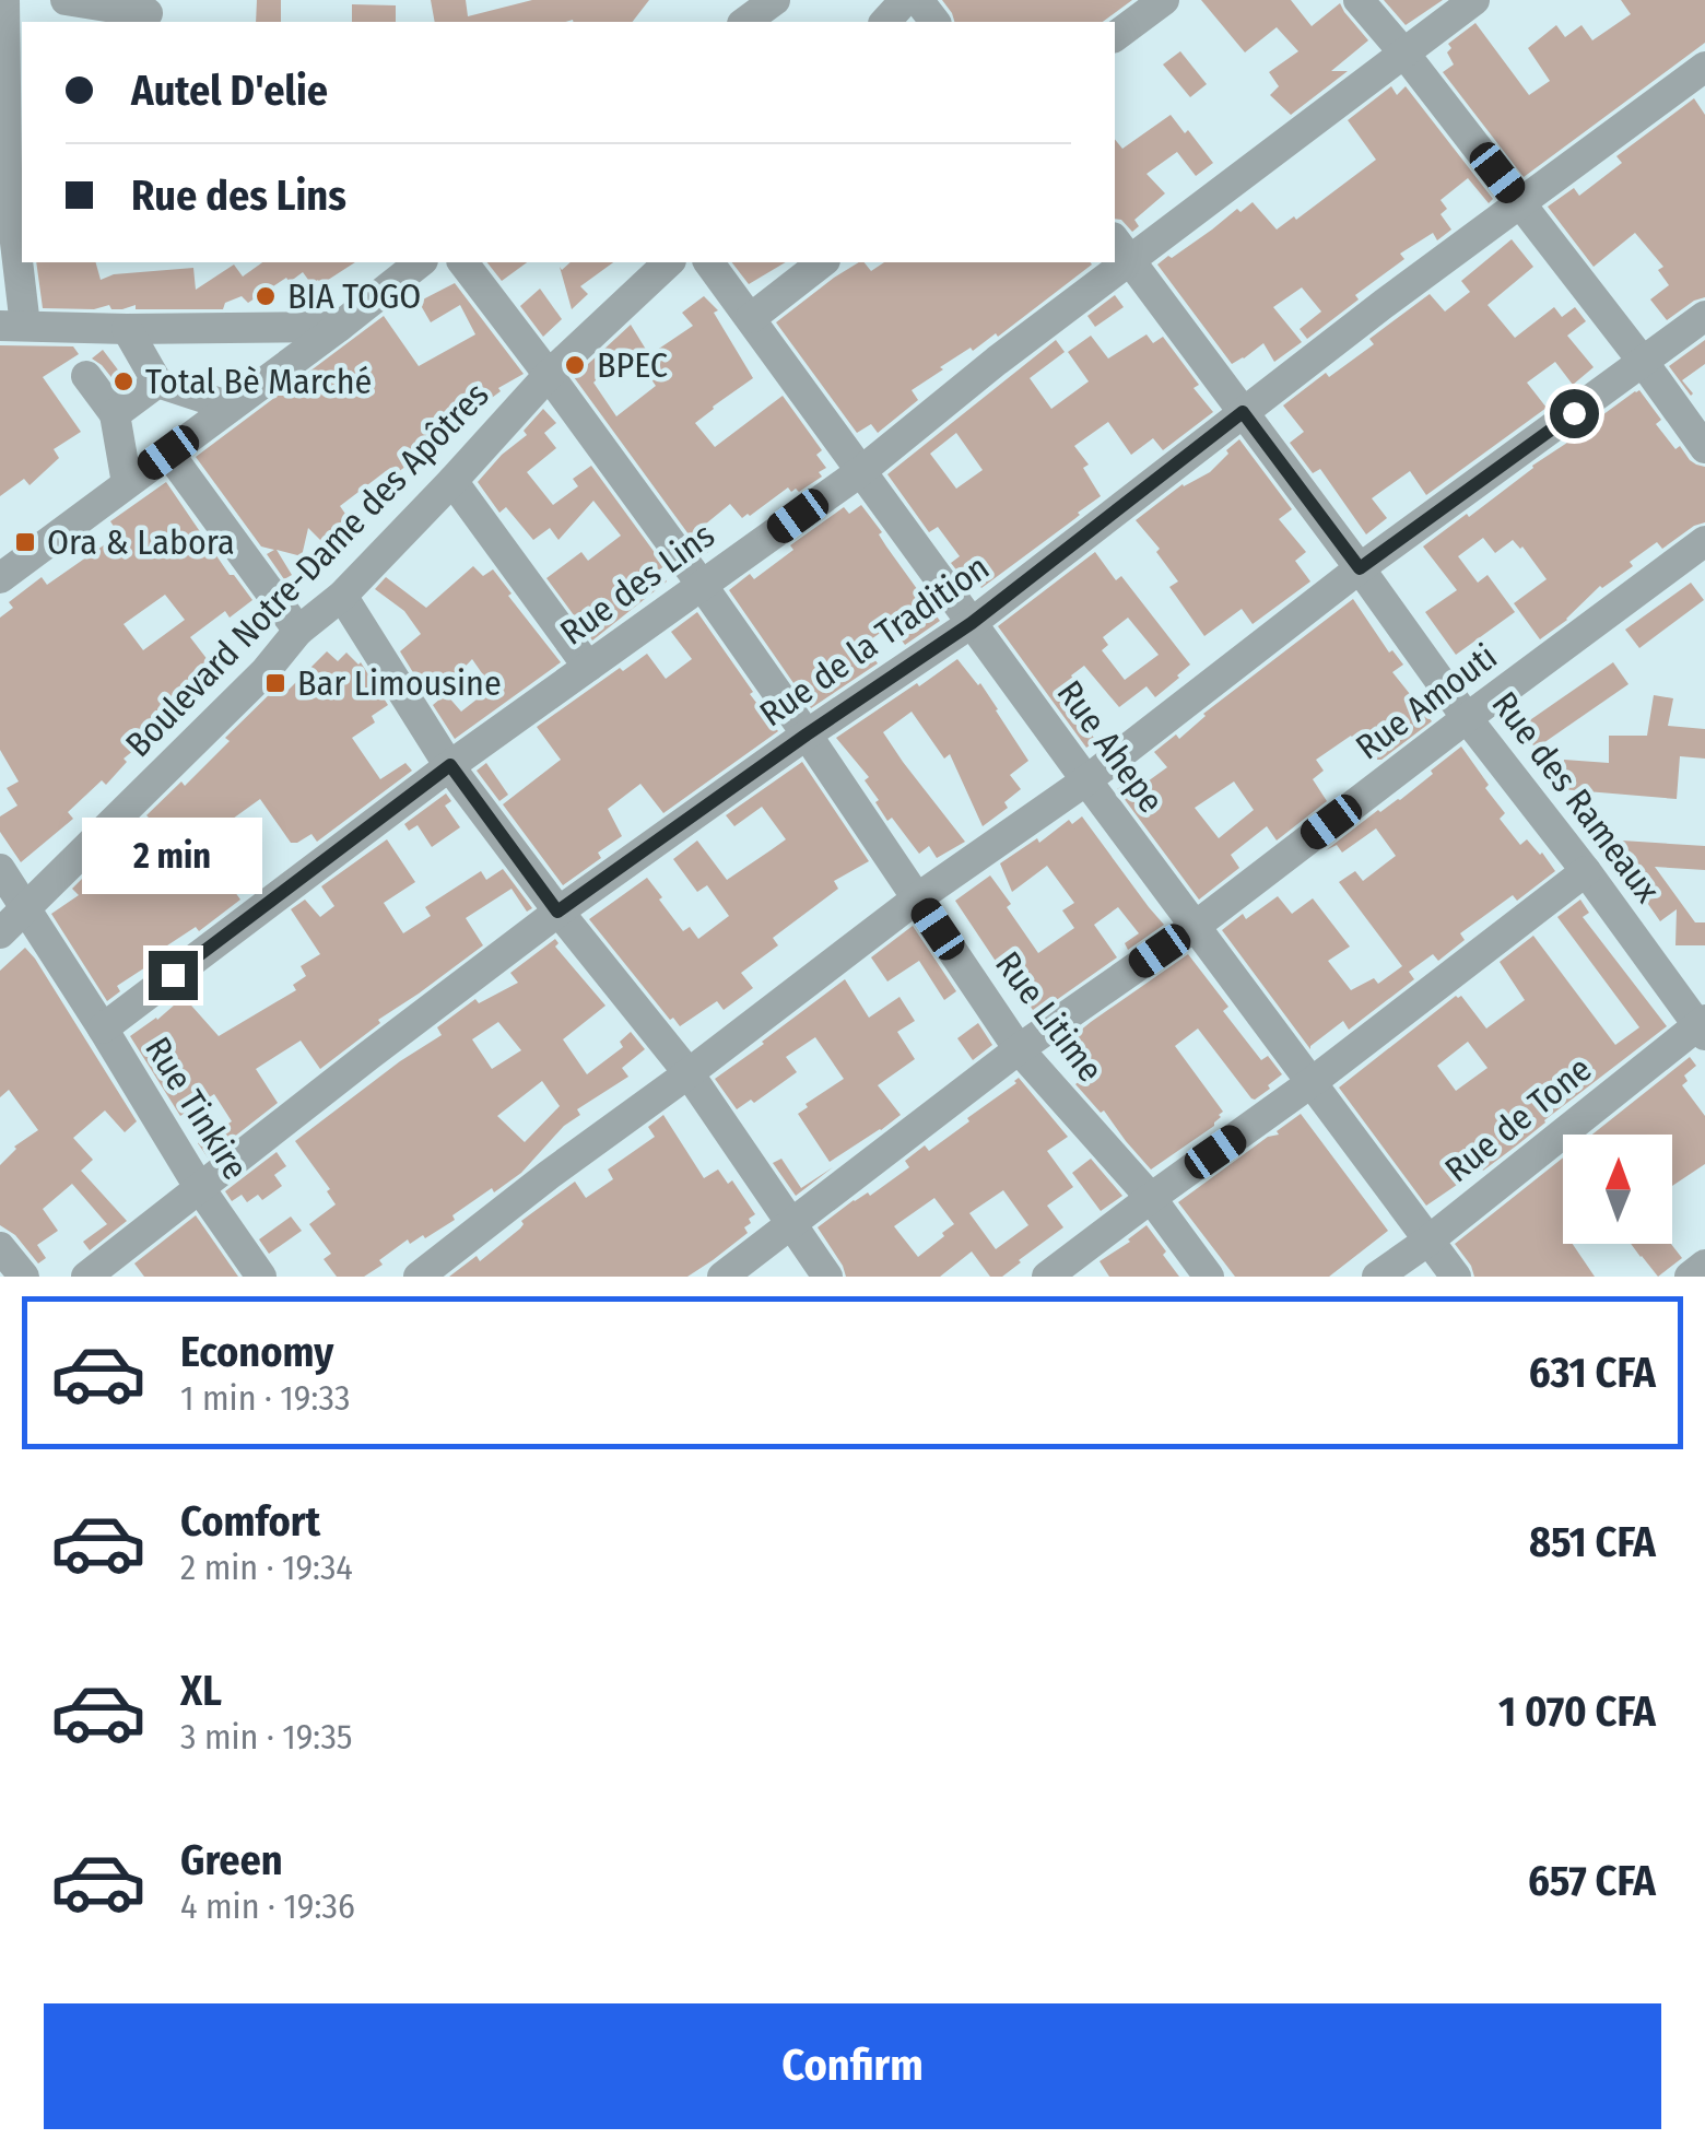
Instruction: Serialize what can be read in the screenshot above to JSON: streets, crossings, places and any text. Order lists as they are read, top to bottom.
{
  "streets": {
    "street": [
      "Boulevard Notre-Dame des Apôtres",
      "Rue des Lins",
      "Rue de la Tradition",
      "Rue Amouti",
      "Rue Ahepe",
      "Rue des Rameaux",
      "Rue Litime",
      "Rue Tinkire",
      "Rue de Tone"
    ]
  },
  "crossings": [
    ["Boulevard Notre-Dame des Apôtres", "Rue Litime"],
    ["Boulevard Notre-Dame des Apôtres", "Rue Tinkire"],
    ["Rue des Lins", "Rue Ahepe"],
    ["Rue des Lins", "Rue des Rameaux"],
    ["Rue des Lins", "Rue Litime"],
    ["Rue des Lins", "Rue Tinkire"],
    ["Rue de la Tradition", "Rue Ahepe"],
    ["Rue de la Tradition", "Rue des Rameaux"],
    ["Rue de la Tradition", "Rue Litime"],
    ["Rue de la Tradition", "Rue Tinkire"],
    ["Rue Amouti", "Rue Ahepe"],
    ["Rue Amouti", "Rue des Rameaux"],
    ["Rue Amouti", "Rue Litime"],
    ["Rue Ahepe", "Rue de Tone"],
    ["Rue des Rameaux", "Rue de Tone"]
  ],
  "places": {
    "other": ["BIA TOGO", "BPEC", "Total Bè Marché"],
    "transit": ["Ora & Labora", "Bar Limousine"]
  },
  "north": "top",
  "page": {
    "banner": ["Autel D'elie", "Rue des Lins"],
    "bubble": "2 min",
    "list": [
      {
        "name": "Economy",
        "note": "1 min · 19:33",
        "value": "631 CFA"
      },
      {
        "name": "Comfort",
        "note": "2 min · 19:34",
        "value": "851 CFA"
      },
      {
        "name": "XL",
        "note": "3 min · 19:35",
        "value": "1 070 CFA"
      },
      {
        "name": "Green",
        "note": "4 min · 19:36",
        "value": "657 CFA"
      }
    ],
    "buttons": "Confirm"
  }
}
